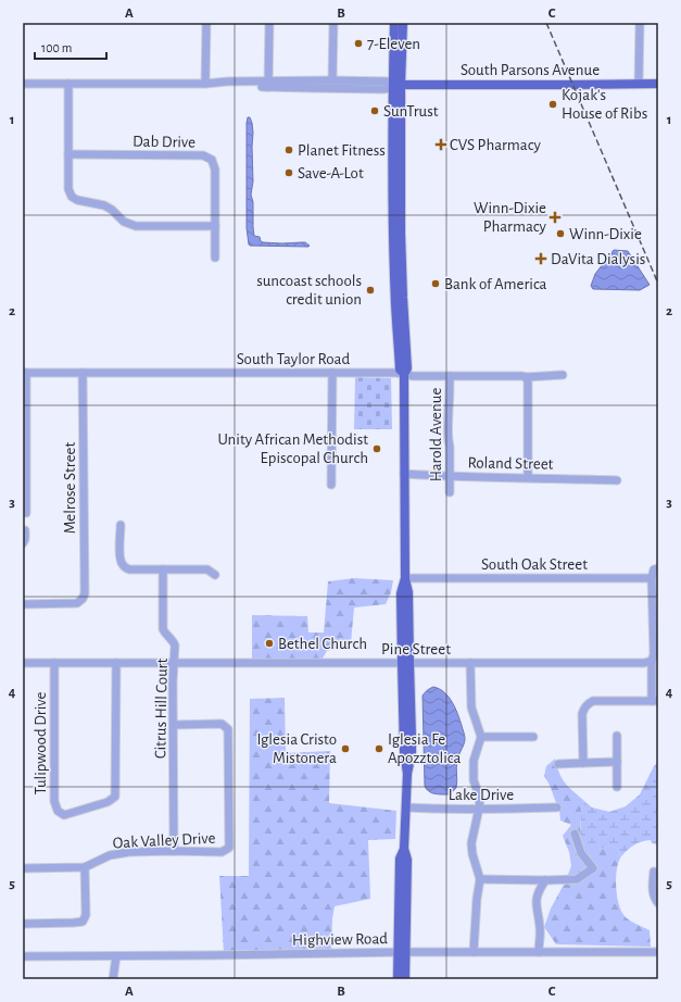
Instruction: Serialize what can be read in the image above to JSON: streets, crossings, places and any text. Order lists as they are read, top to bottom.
{
  "streets": {
    "main road": ["South Parsons Avenue"],
    "street": [
      "Dab Drive",
      "South Taylor Road",
      "Harold Avenue",
      "Roland Street",
      "Melrose Street",
      "South Oak Street",
      "Pine Street",
      "Citrus Hill Court",
      "Tulipwood Drive",
      "Lake Drive",
      "Oak Valley Drive",
      "Highview Road"
    ]
  },
  "crossings": [
    ["South Taylor Road", "Harold Avenue"],
    ["South Taylor Road", "Melrose Street"],
    ["Harold Avenue", "Roland Street"],
    ["Pine Street", "Citrus Hill Court"],
    ["Pine Street", "Tulipwood Drive"],
    ["Citrus Hill Court", "Oak Valley Drive"]
  ],
  "places": {
    "other": [
      "7-Eleven",
      "Kojak's House of Ribs",
      "SunTrust",
      "Planet Fitness",
      "Save-A-Lot",
      "Winn-Dixie",
      "Bank of America",
      "suncoast schools credit union",
      "Unity African Methodist Episcopal Church",
      "Bethel Church",
      "Iglesia Cristo Mistonera",
      "Iglesia Fe Apozztolica"
    ],
    "health": ["CVS Pharmacy", "Winn-Dixie Pharmacy", "DaVita Dialysis"]
  },
  "scale_bar": "100 m",
  "grid": {
    "columns": ["A", "B", "C"],
    "rows": [
      "1",
      "2",
      "3",
      "4",
      "5"
    ]
  }
}
